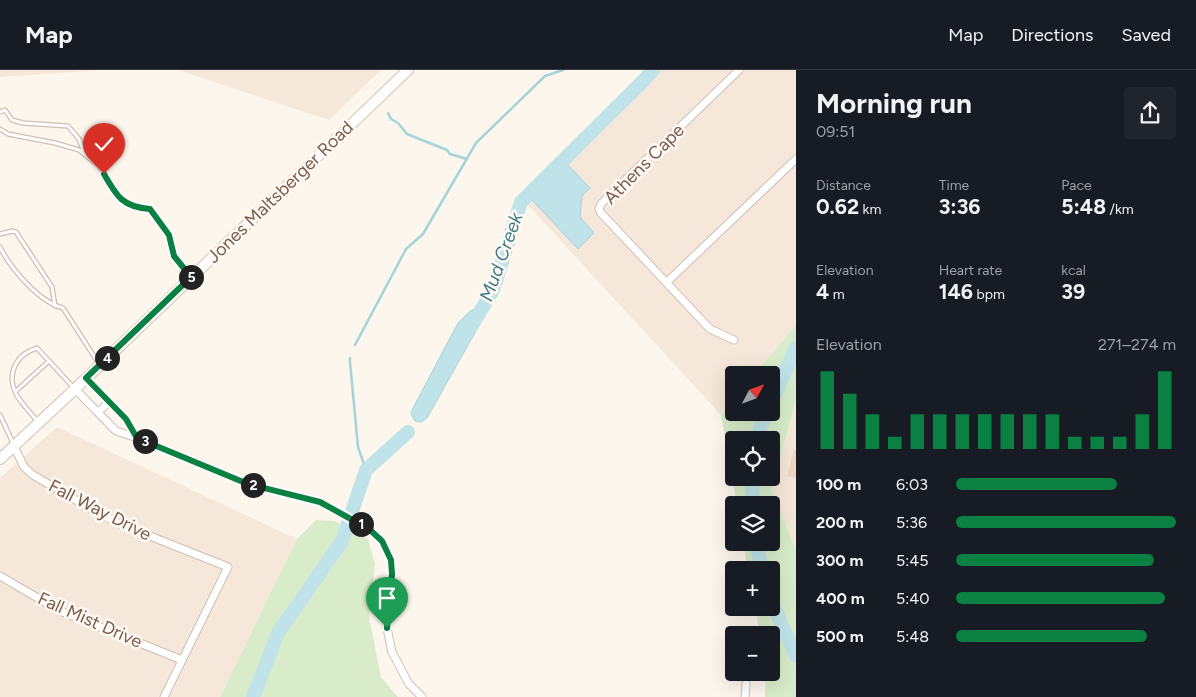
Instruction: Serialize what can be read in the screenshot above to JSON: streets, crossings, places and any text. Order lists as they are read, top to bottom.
{
  "streets": {
    "main road": ["Jones Maltsberger Road"],
    "street": ["Athens Cape", "Fall Way Drive", "Fall Mist Drive"]
  },
  "crossings": [
    ["Jones Maltsberger Road", "Fall Way Drive"],
    ["Fall Way Drive", "Fall Mist Drive"]
  ],
  "water": ["Mud Creek"],
  "north": "top right",
  "page": {
    "header": "Map",
    "nav": ["Map", "Directions", "Saved"],
    "heading": ["Morning run", "09:51"],
    "stats": [
      ["Distance", "0.62 km"],
      ["Time", "3:36"],
      ["Pace", "5:48 /km"],
      ["Elevation", "4 m"],
      ["Heart rate", "146 bpm"],
      ["kcal", "39"]
    ],
    "pins": [
      "5",
      "4",
      "3",
      "2",
      "1"
    ],
    "chart": ["Elevation", "271–274 m"],
    "map_buttons": ["+", "−"],
    "list": [
      {
        "name": "100 m",
        "note": "6:03"
      },
      {
        "name": "200 m",
        "note": "5:36"
      },
      {
        "name": "300 m",
        "note": "5:45"
      },
      {
        "name": "400 m",
        "note": "5:40"
      },
      {
        "name": "500 m",
        "note": "5:48"
      }
    ]
  }
}
